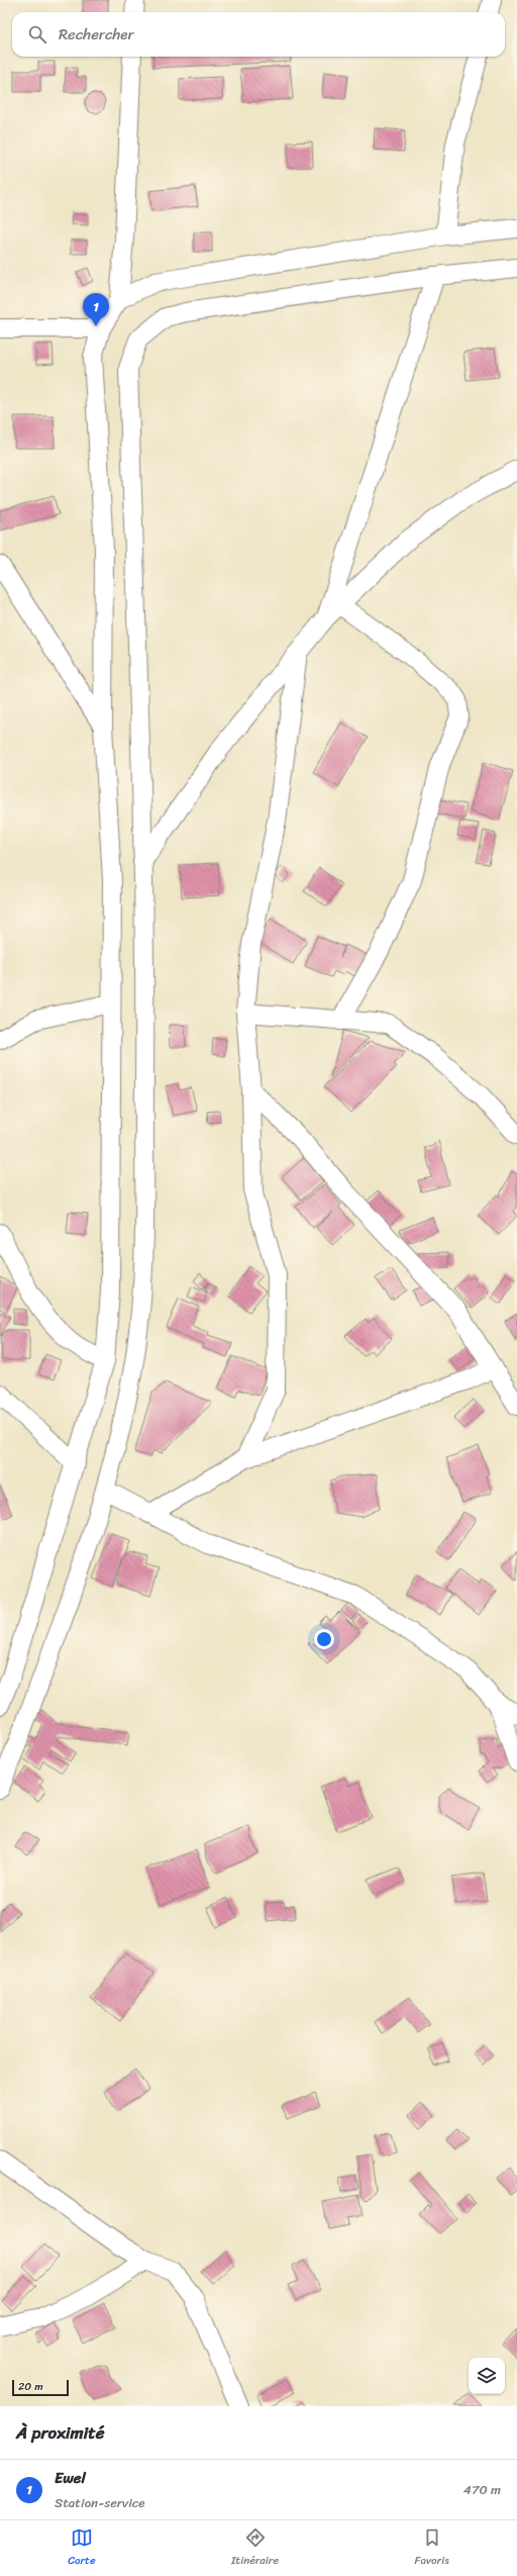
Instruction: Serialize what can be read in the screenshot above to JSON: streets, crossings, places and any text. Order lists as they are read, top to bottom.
{
  "scale_bar": "20 m",
  "page": {
    "search": "Rechercher",
    "pins": "1",
    "scale": "20 m",
    "heading": "À proximité",
    "list": [
      {
        "mark": "1",
        "name": "Ewel",
        "note": "Station-service",
        "value": "470 m"
      }
    ],
    "nav": ["Carte", "Itinéraire", "Favoris"]
  }
}
